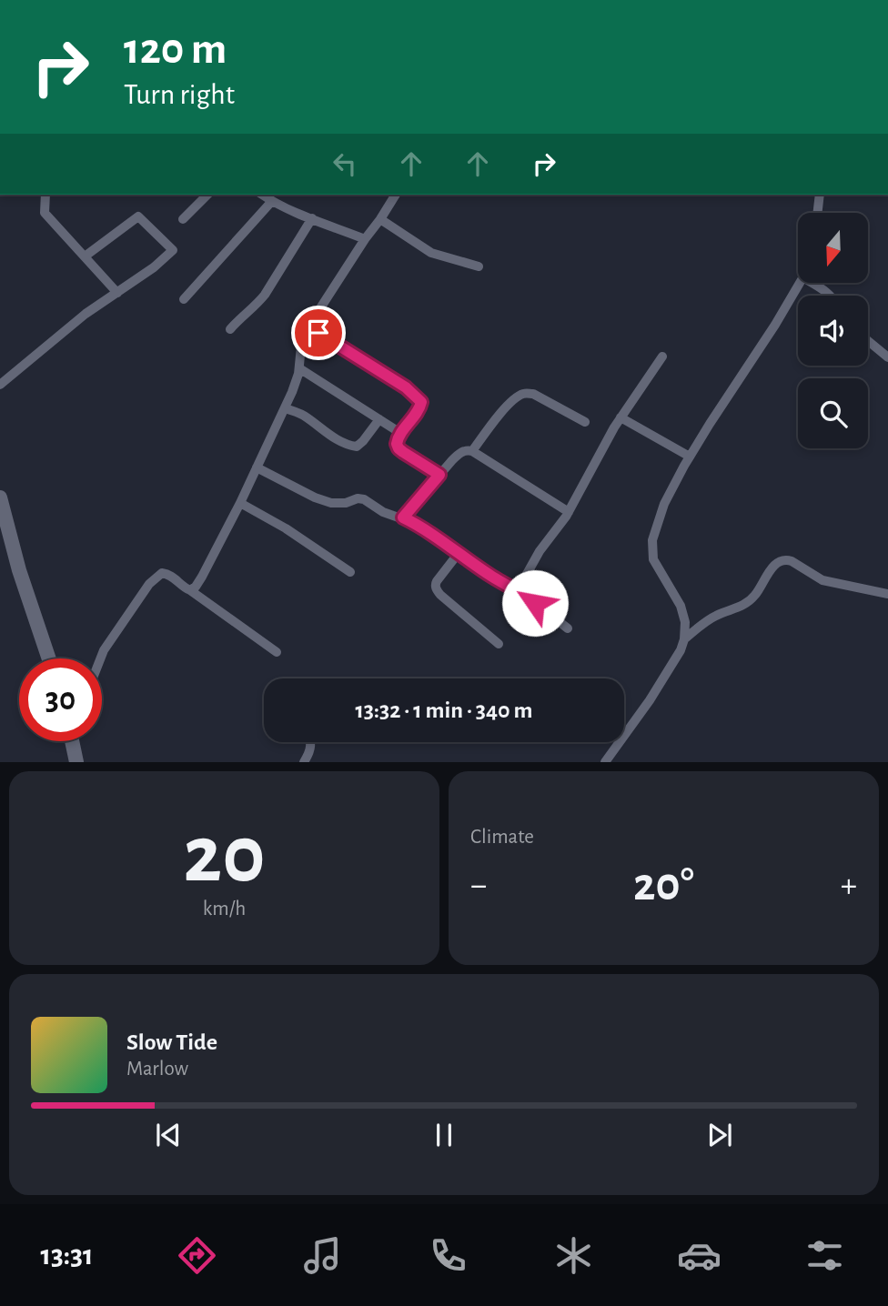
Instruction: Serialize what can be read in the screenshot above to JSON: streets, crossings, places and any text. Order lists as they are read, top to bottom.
{
  "north": "bottom",
  "page": {
    "turn": ["120 m", "Turn right"],
    "limit": "30",
    "trip": "13:32 · 1 min · 340 m",
    "tile": [
      ["20", "km/h"],
      "Climate"
    ],
    "heat": ["−", "20°", "+"],
    "song": ["Slow Tide", "Marlow"],
    "tabs": "13:31"
  }
}
